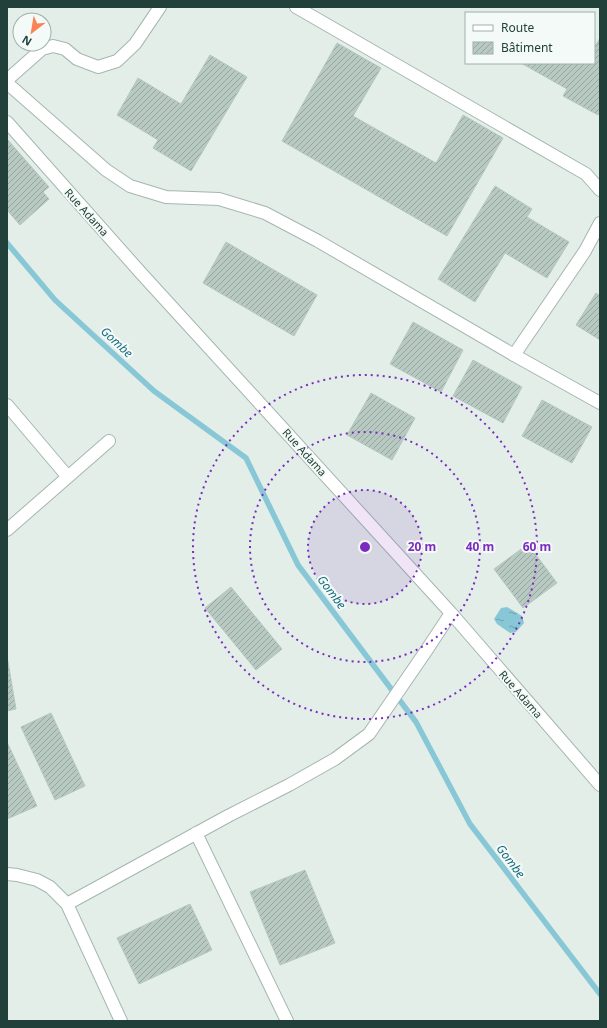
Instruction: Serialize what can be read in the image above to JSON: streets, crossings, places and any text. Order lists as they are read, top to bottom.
{
  "streets": {
    "street": ["Rue Adama"]
  },
  "water": ["Gombe"],
  "legend": ["Route", "Bâtiment"],
  "north": "bottom left",
  "rings": ["20 m", "40 m", "60 m"]
}
